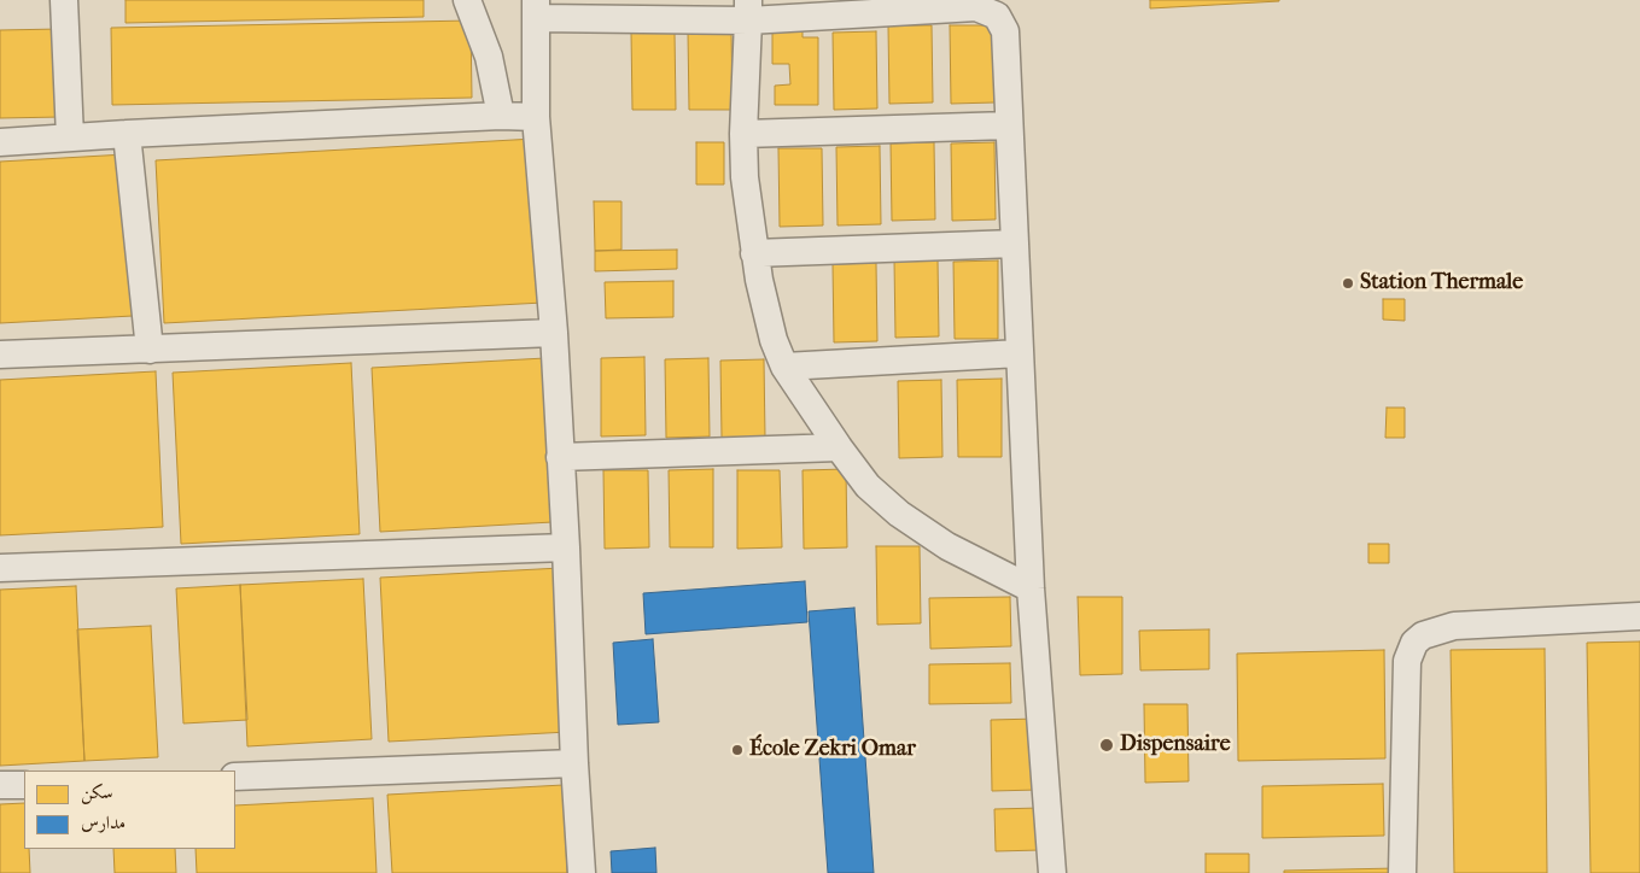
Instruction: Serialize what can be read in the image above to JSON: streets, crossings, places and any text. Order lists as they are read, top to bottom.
{
  "places": ["Station Thermale", "Dispensaire", "École Zekri Omar"],
  "legend": ["سكن", "مدارس"]
}
